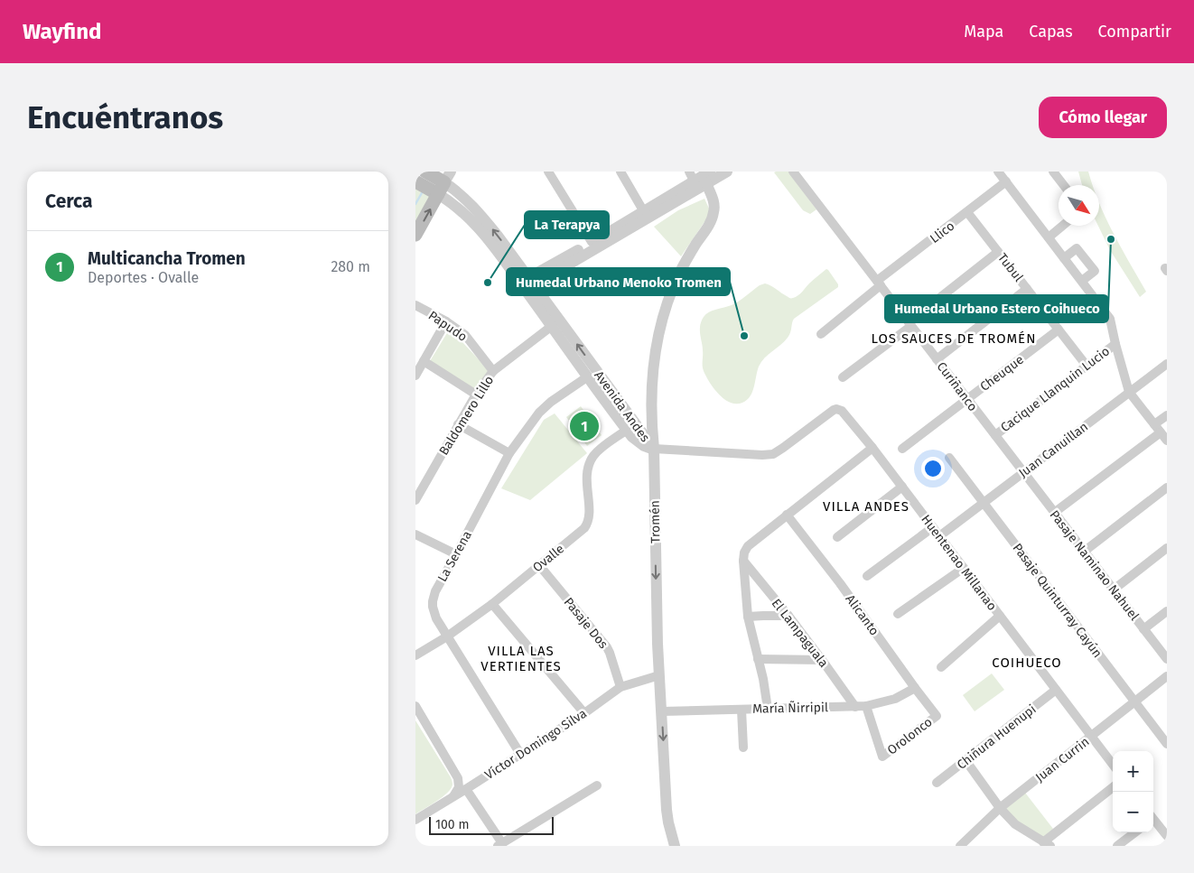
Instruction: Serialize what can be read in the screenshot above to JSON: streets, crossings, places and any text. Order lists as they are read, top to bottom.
{
  "streets": {
    "main road": ["Avenida Andes"],
    "street": [
      "Llico",
      "Tubul",
      "Papudo",
      "Cheuque",
      "Curiñanco",
      "Cacique Llanquin Lucio",
      "Baldomero Lillo",
      "Juan Canuillan",
      "Tromén",
      "La Serena",
      "Ovalle",
      "Huentenao Millanao",
      "Pasaje Naminao Nahuel",
      "Pasaje Quinturray Cayún",
      "Alicanto",
      "Pasaje Dos",
      "El Lampaguala",
      "María Ñirripil",
      "Orolonco",
      "Chiñura Huenupi",
      "Víctor Domingo Silva",
      "Juan Currin"
    ]
  },
  "crossings": [
    ["Llico", "Tubul"],
    ["Llico", "Curiñanco"],
    ["Tubul", "Cheuque"],
    ["Tubul", "Cacique Llanquin Lucio"],
    ["Papudo", "Baldomero Lillo"],
    ["Cheuque", "Curiñanco"],
    ["Curiñanco", "Cacique Llanquin Lucio"],
    ["Curiñanco", "Juan Canuillan"],
    ["Curiñanco", "Pasaje Naminao Nahuel"],
    ["Avenida Andes", "Baldomero Lillo"],
    ["Avenida Andes", "Tromén"],
    ["Avenida Andes", "La Serena"],
    ["Avenida Andes", "Ovalle"],
    ["Avenida Andes", "Huentenao Millanao"],
    ["Juan Canuillan", "Huentenao Millanao"],
    ["Juan Canuillan", "Pasaje Naminao Nahuel"],
    ["Juan Canuillan", "Pasaje Quinturray Cayún"],
    ["Tromén", "Huentenao Millanao"],
    ["Tromén", "María Ñirripil"],
    ["Tromén", "Víctor Domingo Silva"],
    ["La Serena", "Ovalle"],
    ["La Serena", "Víctor Domingo Silva"],
    ["Ovalle", "Pasaje Dos"],
    ["Huentenao Millanao", "Chiñura Huenupi"],
    ["Huentenao Millanao", "Juan Currin"],
    ["Pasaje Quinturray Cayún", "Juan Currin"],
    ["Alicanto", "María Ñirripil"],
    ["Alicanto", "Orolonco"],
    ["Pasaje Dos", "Víctor Domingo Silva"],
    ["El Lampaguala", "María Ñirripil"],
    ["María Ñirripil", "Orolonco"]
  ],
  "one_way": ["Avenida Andes"],
  "districts": [
    "LOS SAUCES DE TROMÉN",
    "VILLA ANDES",
    "VILLA LAS VERTIENTES",
    "COIHUECO"
  ],
  "places": ["Humedal Urbano Estero Coihueco", "La Terapya", "Humedal Urbano Menoko Tromen"],
  "scale_bar": "100 m",
  "north": "bottom right",
  "page": {
    "header": "Wayfind",
    "nav": ["Mapa", "Capas", "Compartir"],
    "buttons": "Cómo llegar",
    "title": "Encuéntranos",
    "heading": "Cerca",
    "list": [
      {
        "mark": "1",
        "name": "Multicancha Tromen",
        "note": "Deportes · Ovalle",
        "value": "280 m"
      }
    ],
    "pins": "1",
    "map_buttons": ["+", "−"],
    "scale": "100 m"
  }
}
